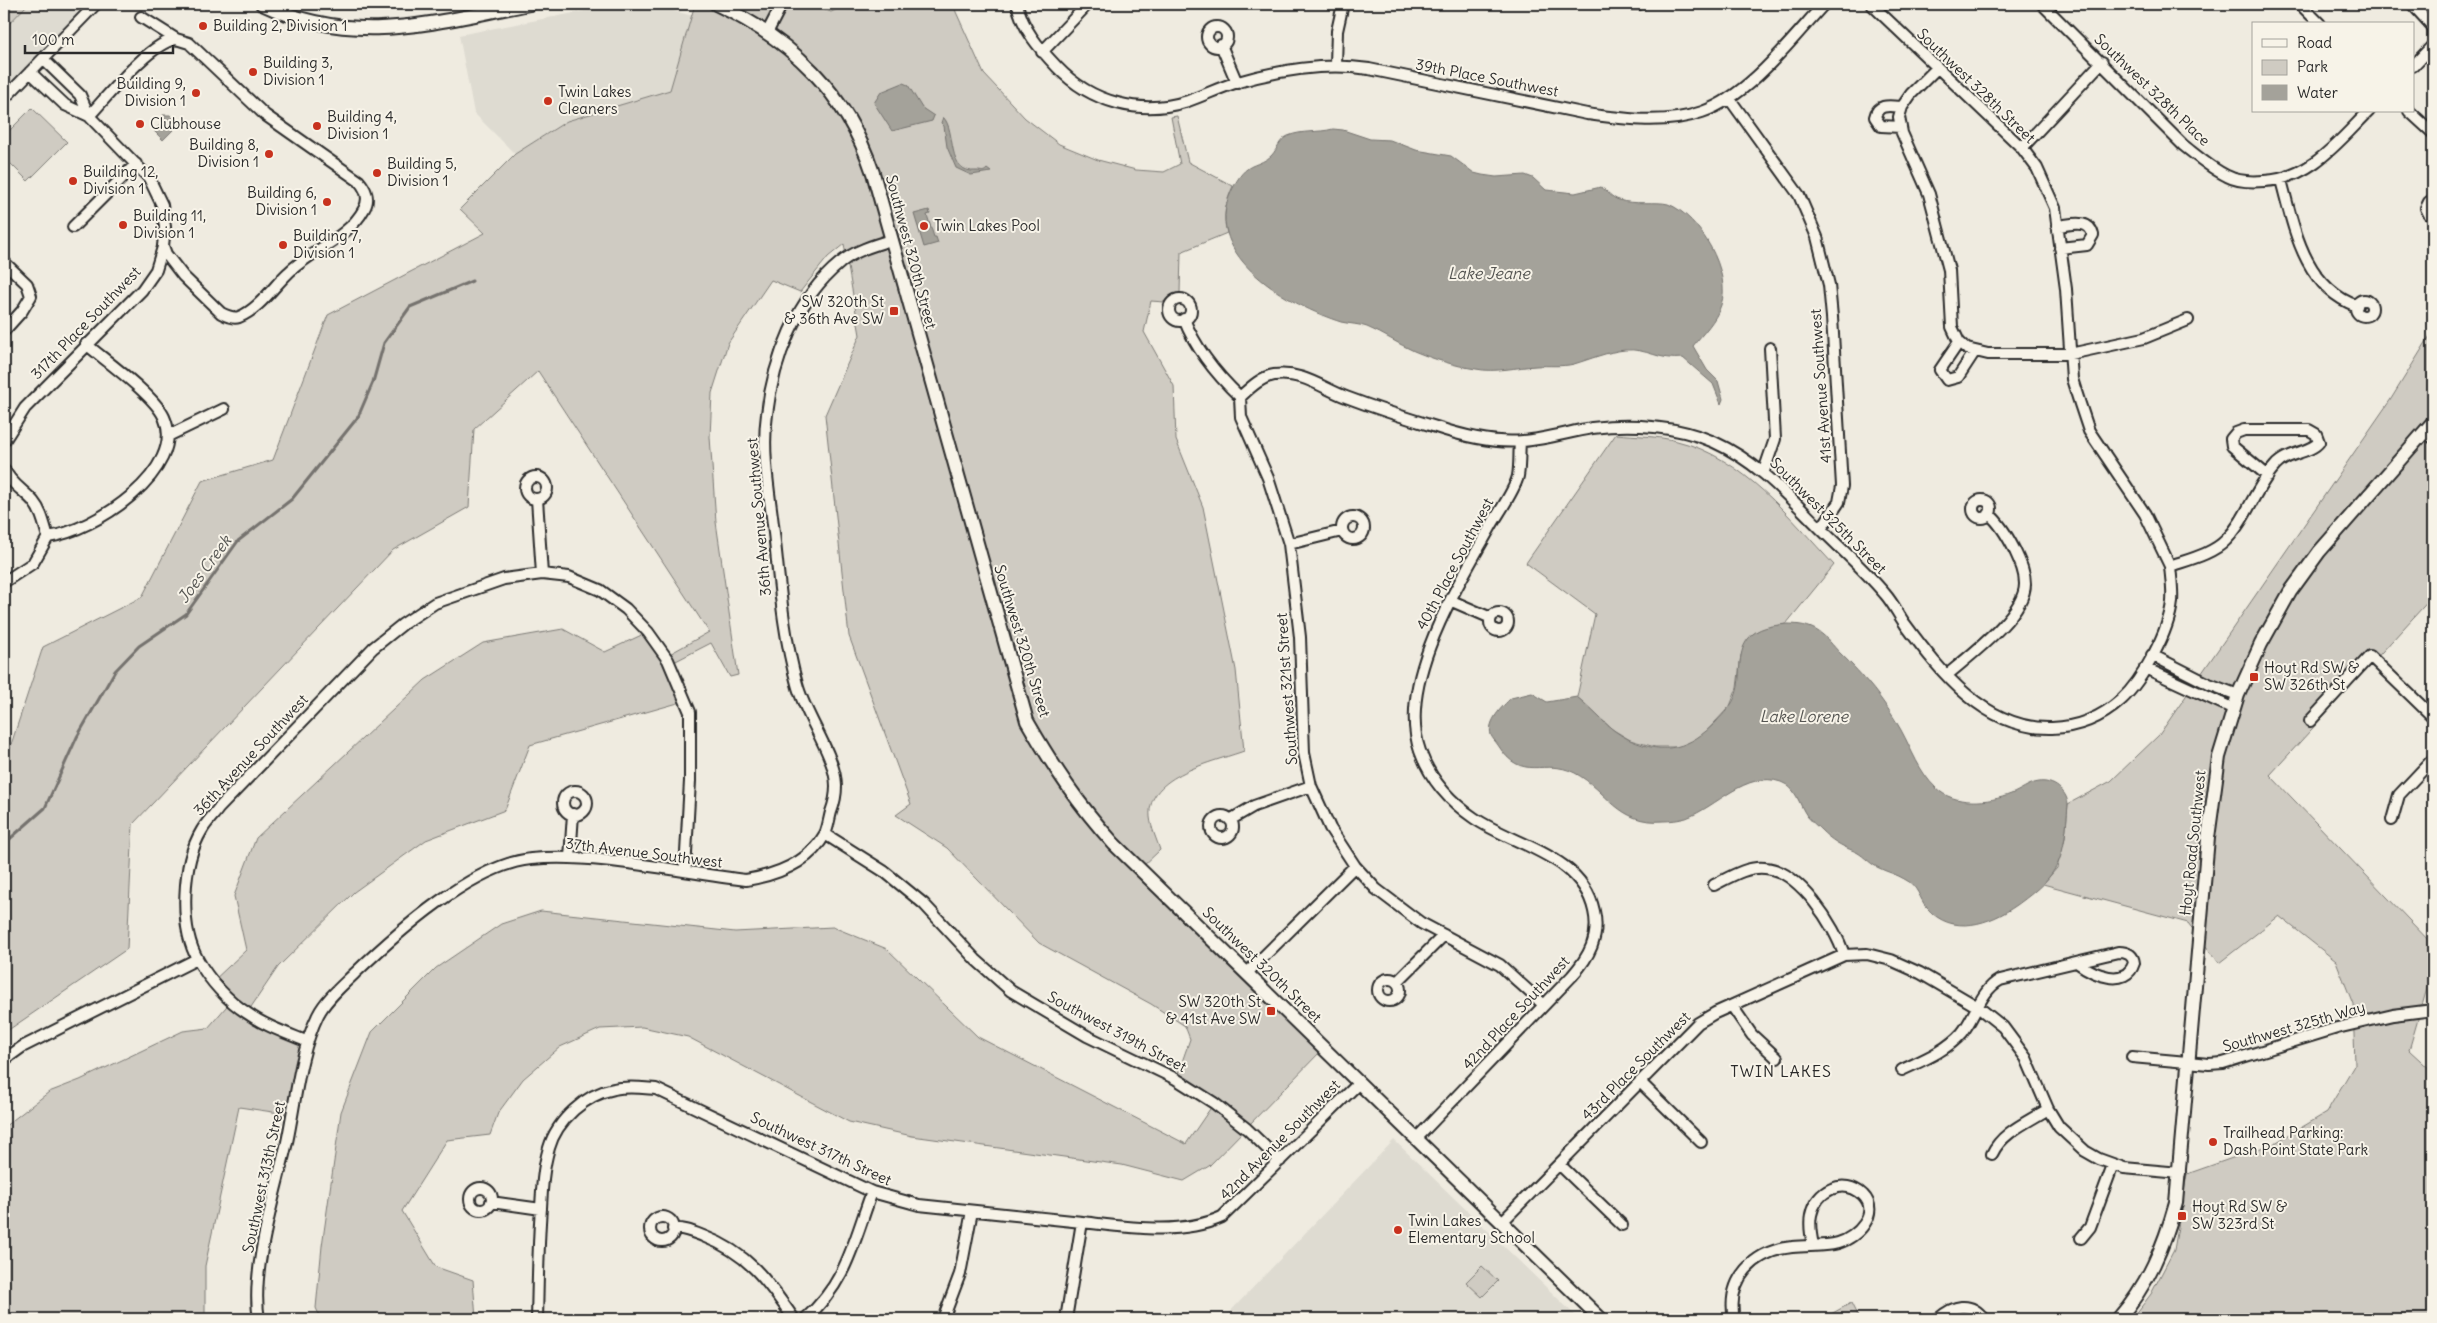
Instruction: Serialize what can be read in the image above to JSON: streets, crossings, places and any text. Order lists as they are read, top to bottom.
{
  "streets": {
    "main road": ["Southwest 320th Street", "Hoyt Road Southwest"],
    "street": [
      "39th Place Southwest",
      "Southwest 328th Street",
      "Southwest 328th Place",
      "317th Place Southwest",
      "41st Avenue Southwest",
      "Southwest 325th Street",
      "36th Avenue Southwest",
      "40th Place Southwest",
      "Southwest 321st Street",
      "37th Avenue Southwest",
      "42nd Place Southwest",
      "Southwest 325th Way",
      "Southwest 319th Street",
      "43rd Place Southwest",
      "42nd Avenue Southwest",
      "Southwest 317th Street",
      "Southwest 313th Street"
    ]
  },
  "crossings": [
    ["39th Place Southwest", "41st Avenue Southwest"],
    ["Southwest 320th Street", "36th Avenue Southwest"],
    ["Southwest 320th Street", "42nd Place Southwest"],
    ["Southwest 320th Street", "43rd Place Southwest"],
    ["Southwest 320th Street", "42nd Avenue Southwest"],
    ["41st Avenue Southwest", "Southwest 325th Street"],
    ["Southwest 325th Street", "40th Place Southwest"],
    ["Southwest 325th Street", "Southwest 321st Street"],
    ["36th Avenue Southwest", "37th Avenue Southwest"],
    ["36th Avenue Southwest", "Southwest 319th Street"],
    ["36th Avenue Southwest", "Southwest 313th Street"],
    ["40th Place Southwest", "42nd Place Southwest"],
    ["Southwest 321st Street", "42nd Place Southwest"],
    ["Hoyt Road Southwest", "Southwest 325th Way"],
    ["37th Avenue Southwest", "Southwest 319th Street"],
    ["37th Avenue Southwest", "Southwest 313th Street"],
    ["Southwest 319th Street", "42nd Avenue Southwest"],
    ["42nd Avenue Southwest", "Southwest 317th Street"]
  ],
  "districts": ["TWIN LAKES"],
  "water": ["Lake Jeane", "Joes Creek", "Lake Lorene"],
  "places": {
    "other": [
      "Building 2, Division 1",
      "Building 3, Division 1",
      "Building 9, Division 1",
      "Twin Lakes Cleaners",
      "Clubhouse",
      "Building 4, Division 1",
      "Building 8, Division 1",
      "Building 5, Division 1",
      "Building 12, Division 1",
      "Building 6, Division 1",
      "Building 11, Division 1",
      "Twin Lakes Pool",
      "Building 7, Division 1",
      "Trailhead Parking: Dash Point State Park",
      "Twin Lakes Elementary School"
    ],
    "transit": [
      "SW 320th St & 36th Ave SW",
      "Hoyt Rd SW & SW 326th St",
      "SW 320th St & 41st Ave SW",
      "Hoyt Rd SW & SW 323rd St"
    ]
  },
  "legend": ["Road", "Park", "Water"],
  "scale_bar": "100 m"
}
